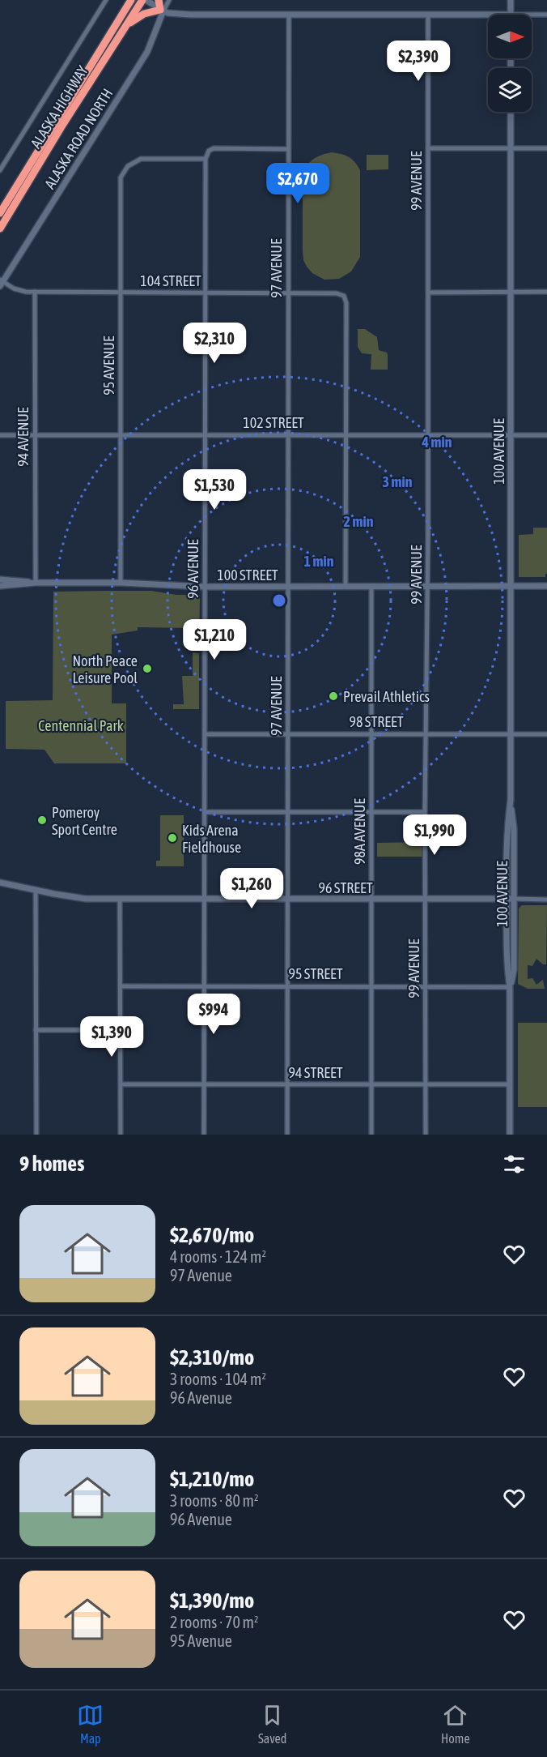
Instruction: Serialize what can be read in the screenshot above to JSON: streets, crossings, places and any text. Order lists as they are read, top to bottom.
{
  "streets": {
    "highway": ["ALASKA HIGHWAY"],
    "main road": [
      "ALASKA ROAD NORTH",
      "100 AVENUE",
      "100 STREET",
      "96 STREET"
    ],
    "street": [
      "99 AVENUE",
      "97 AVENUE",
      "104 STREET",
      "95 AVENUE",
      "102 STREET",
      "94 AVENUE",
      "96 AVENUE",
      "98 STREET",
      "98A AVENUE",
      "95 STREET",
      "94 STREET"
    ]
  },
  "crossings": [
    ["ALASKA ROAD NORTH", "104 STREET"],
    ["99 AVENUE", "102 STREET"],
    ["99 AVENUE", "100 STREET"],
    ["99 AVENUE", "98 STREET"],
    ["99 AVENUE", "96 STREET"],
    ["99 AVENUE", "95 STREET"],
    ["99 AVENUE", "94 STREET"],
    ["97 AVENUE", "104 STREET"],
    ["97 AVENUE", "102 STREET"],
    ["97 AVENUE", "96 AVENUE"],
    ["97 AVENUE", "100 STREET"],
    ["97 AVENUE", "98 STREET"],
    ["97 AVENUE", "96 STREET"],
    ["97 AVENUE", "95 STREET"],
    ["97 AVENUE", "94 STREET"],
    ["104 STREET", "95 AVENUE"],
    ["104 STREET", "102 STREET"],
    ["104 STREET", "94 AVENUE"],
    ["104 STREET", "96 AVENUE"],
    ["95 AVENUE", "102 STREET"],
    ["95 AVENUE", "96 AVENUE"],
    ["95 AVENUE", "100 STREET"],
    ["102 STREET", "94 AVENUE"],
    ["102 STREET", "100 AVENUE"],
    ["102 STREET", "96 AVENUE"],
    ["94 AVENUE", "100 STREET"],
    ["100 AVENUE", "100 STREET"],
    ["100 AVENUE", "98 STREET"],
    ["100 AVENUE", "96 STREET"],
    ["100 AVENUE", "95 STREET"],
    ["100 AVENUE", "94 STREET"],
    ["96 AVENUE", "100 STREET"],
    ["96 AVENUE", "98 STREET"],
    ["96 AVENUE", "96 STREET"],
    ["96 AVENUE", "95 STREET"],
    ["96 AVENUE", "94 STREET"],
    ["100 STREET", "98A AVENUE"],
    ["98 STREET", "98A AVENUE"],
    ["98A AVENUE", "96 STREET"],
    ["98A AVENUE", "95 STREET"],
    ["98A AVENUE", "94 STREET"]
  ],
  "parks": ["Centennial Park"],
  "places": [
    "North Peace Leisure Pool",
    "Prevail Athletics",
    "Pomeroy Sport Centre",
    "Kids Arena Fieldhouse"
  ],
  "north": "right",
  "page": {
    "price": [
      "$2,390",
      "$2,670",
      "$2,310",
      "$1,530",
      "$1,210",
      "$1,990",
      "$1,260",
      "$994",
      "$1,390"
    ],
    "heading": "9 homes",
    "list": [
      {
        "name": "$2,670/mo",
        "note": "4 rooms · 124 m² · 97 Avenue"
      },
      {
        "name": "$2,310/mo",
        "note": "3 rooms · 104 m² · 96 Avenue"
      },
      {
        "name": "$1,210/mo",
        "note": "3 rooms · 80 m² · 96 Avenue"
      },
      {
        "name": "$1,390/mo",
        "note": "2 rooms · 70 m² · 95 Avenue"
      }
    ],
    "tabs": ["Map", "Saved", "Home"]
  },
  "rings": [
    "4 min",
    "3 min",
    "2 min",
    "1 min"
  ]
}
